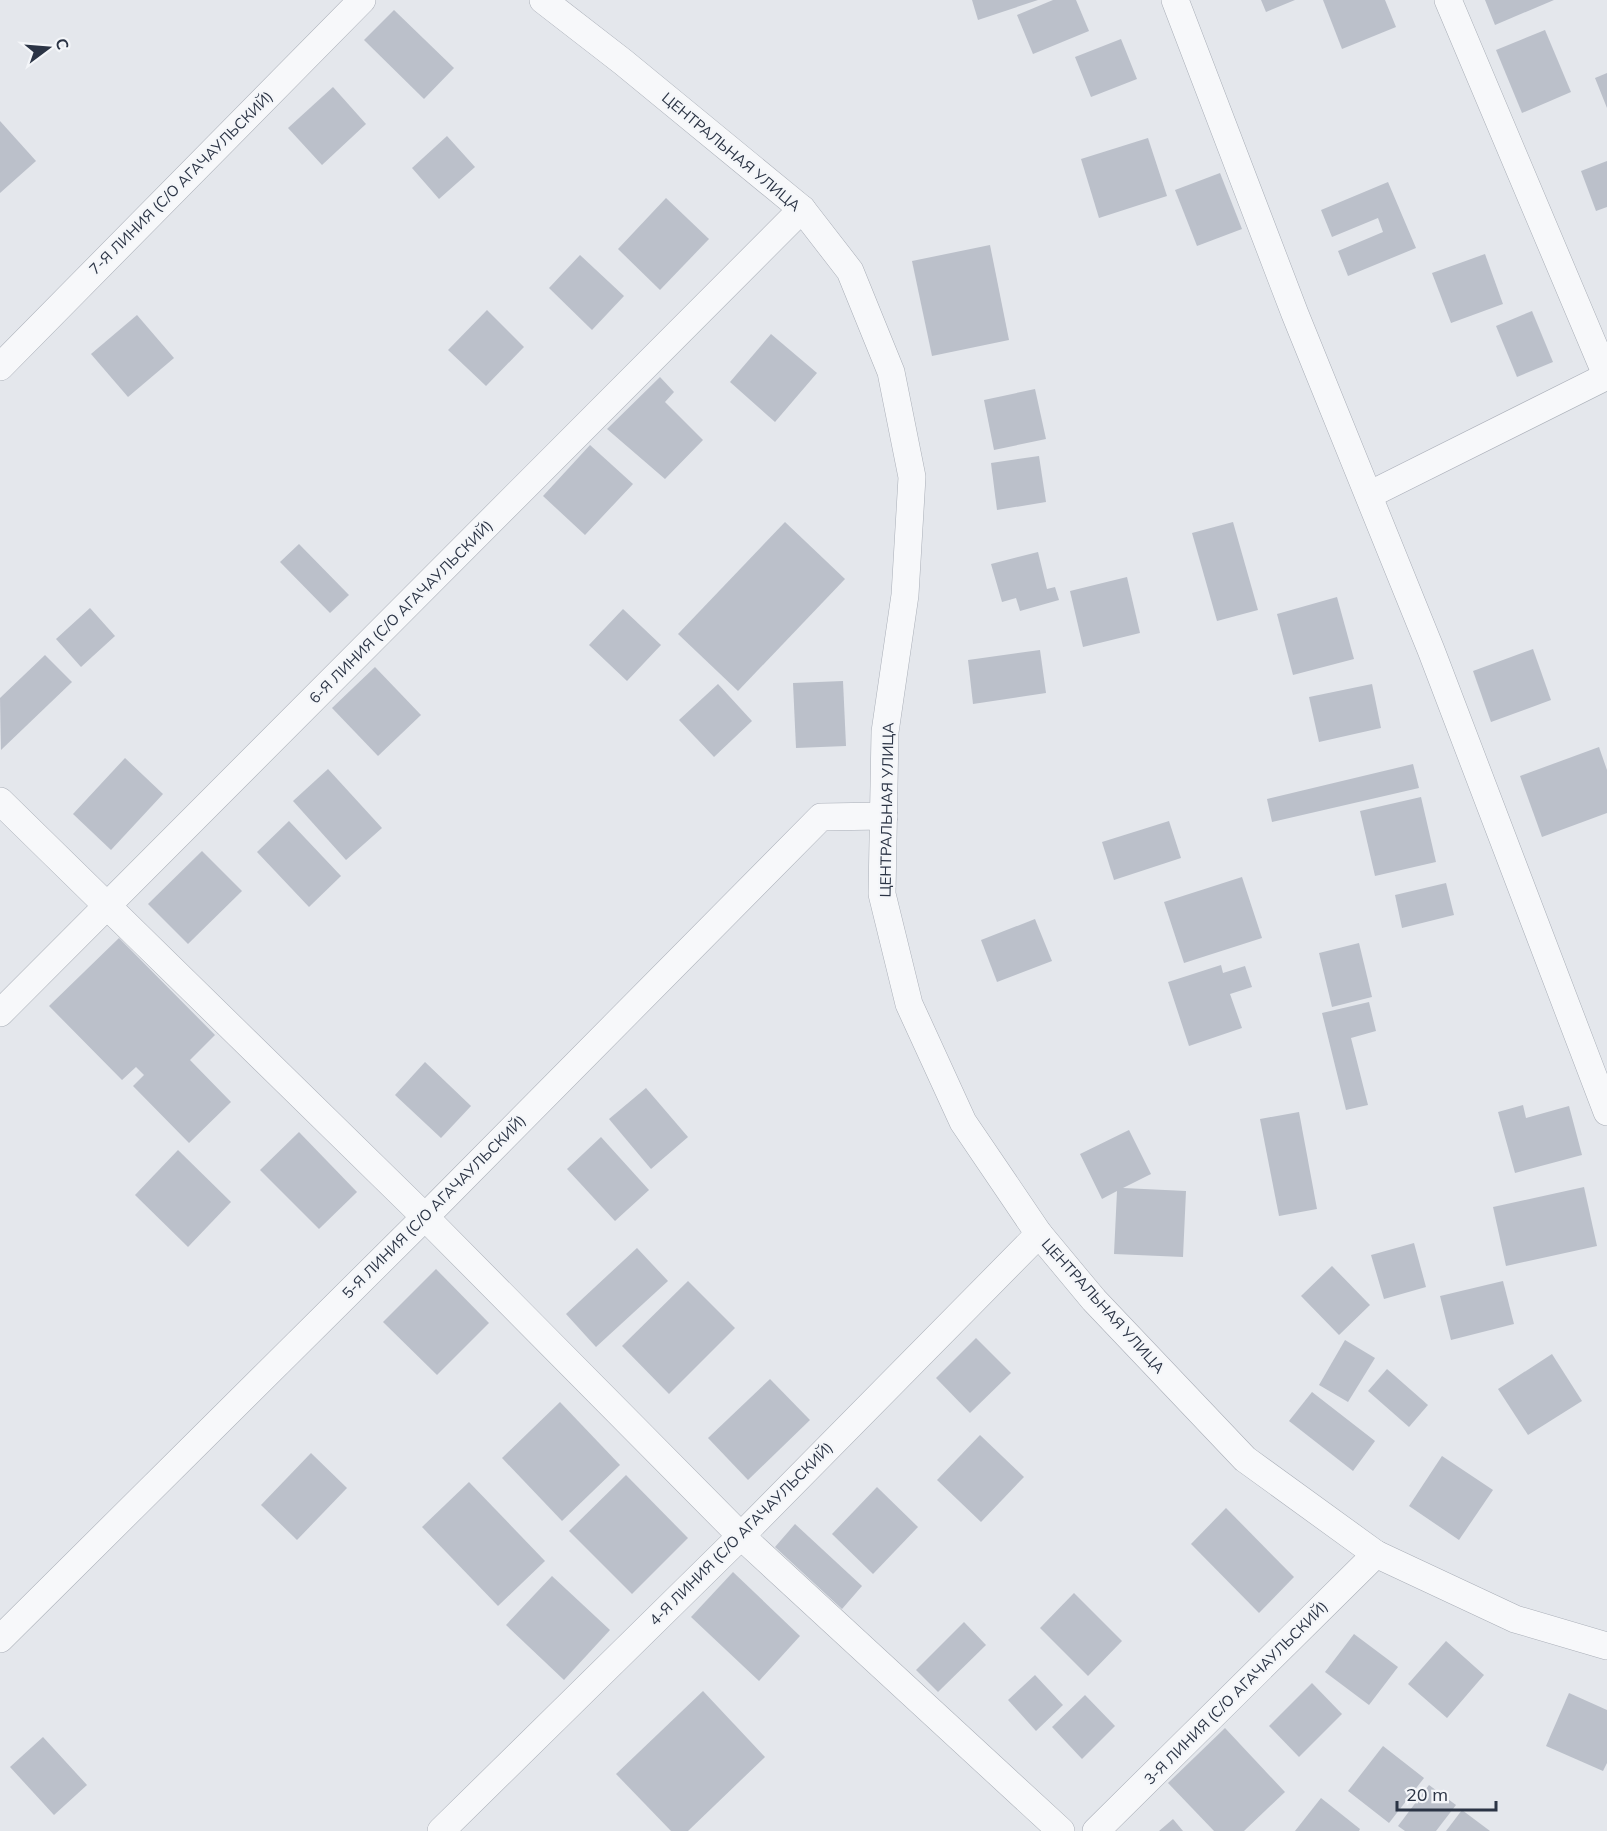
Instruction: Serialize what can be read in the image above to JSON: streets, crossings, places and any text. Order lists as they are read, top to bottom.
{
  "streets": {
    "street": [
      "ЦЕНТРАЛЬНАЯ УЛИЦА",
      "7-Я ЛИНИЯ (С/О АГАЧАУЛЬСКИЙ)",
      "6-Я ЛИНИЯ (С/О АГАЧАУЛЬСКИЙ)",
      "5-Я ЛИНИЯ (С/О АГАЧАУЛЬСКИЙ)",
      "4-Я ЛИНИЯ (С/О АГАЧАУЛЬСКИЙ)",
      "3-Я ЛИНИЯ (С/О АГАЧАУЛЬСКИЙ)"
    ]
  },
  "crossings": [
    ["ЦЕНТРАЛЬНАЯ УЛИЦА", "6-Я ЛИНИЯ (С/О АГАЧАУЛЬСКИЙ)"],
    ["ЦЕНТРАЛЬНАЯ УЛИЦА", "5-Я ЛИНИЯ (С/О АГАЧАУЛЬСКИЙ)"],
    ["ЦЕНТРАЛЬНАЯ УЛИЦА", "4-Я ЛИНИЯ (С/О АГАЧАУЛЬСКИЙ)"],
    ["ЦЕНТРАЛЬНАЯ УЛИЦА", "3-Я ЛИНИЯ (С/О АГАЧАУЛЬСКИЙ)"]
  ],
  "scale_bar": "20 m",
  "north": "right"
}
